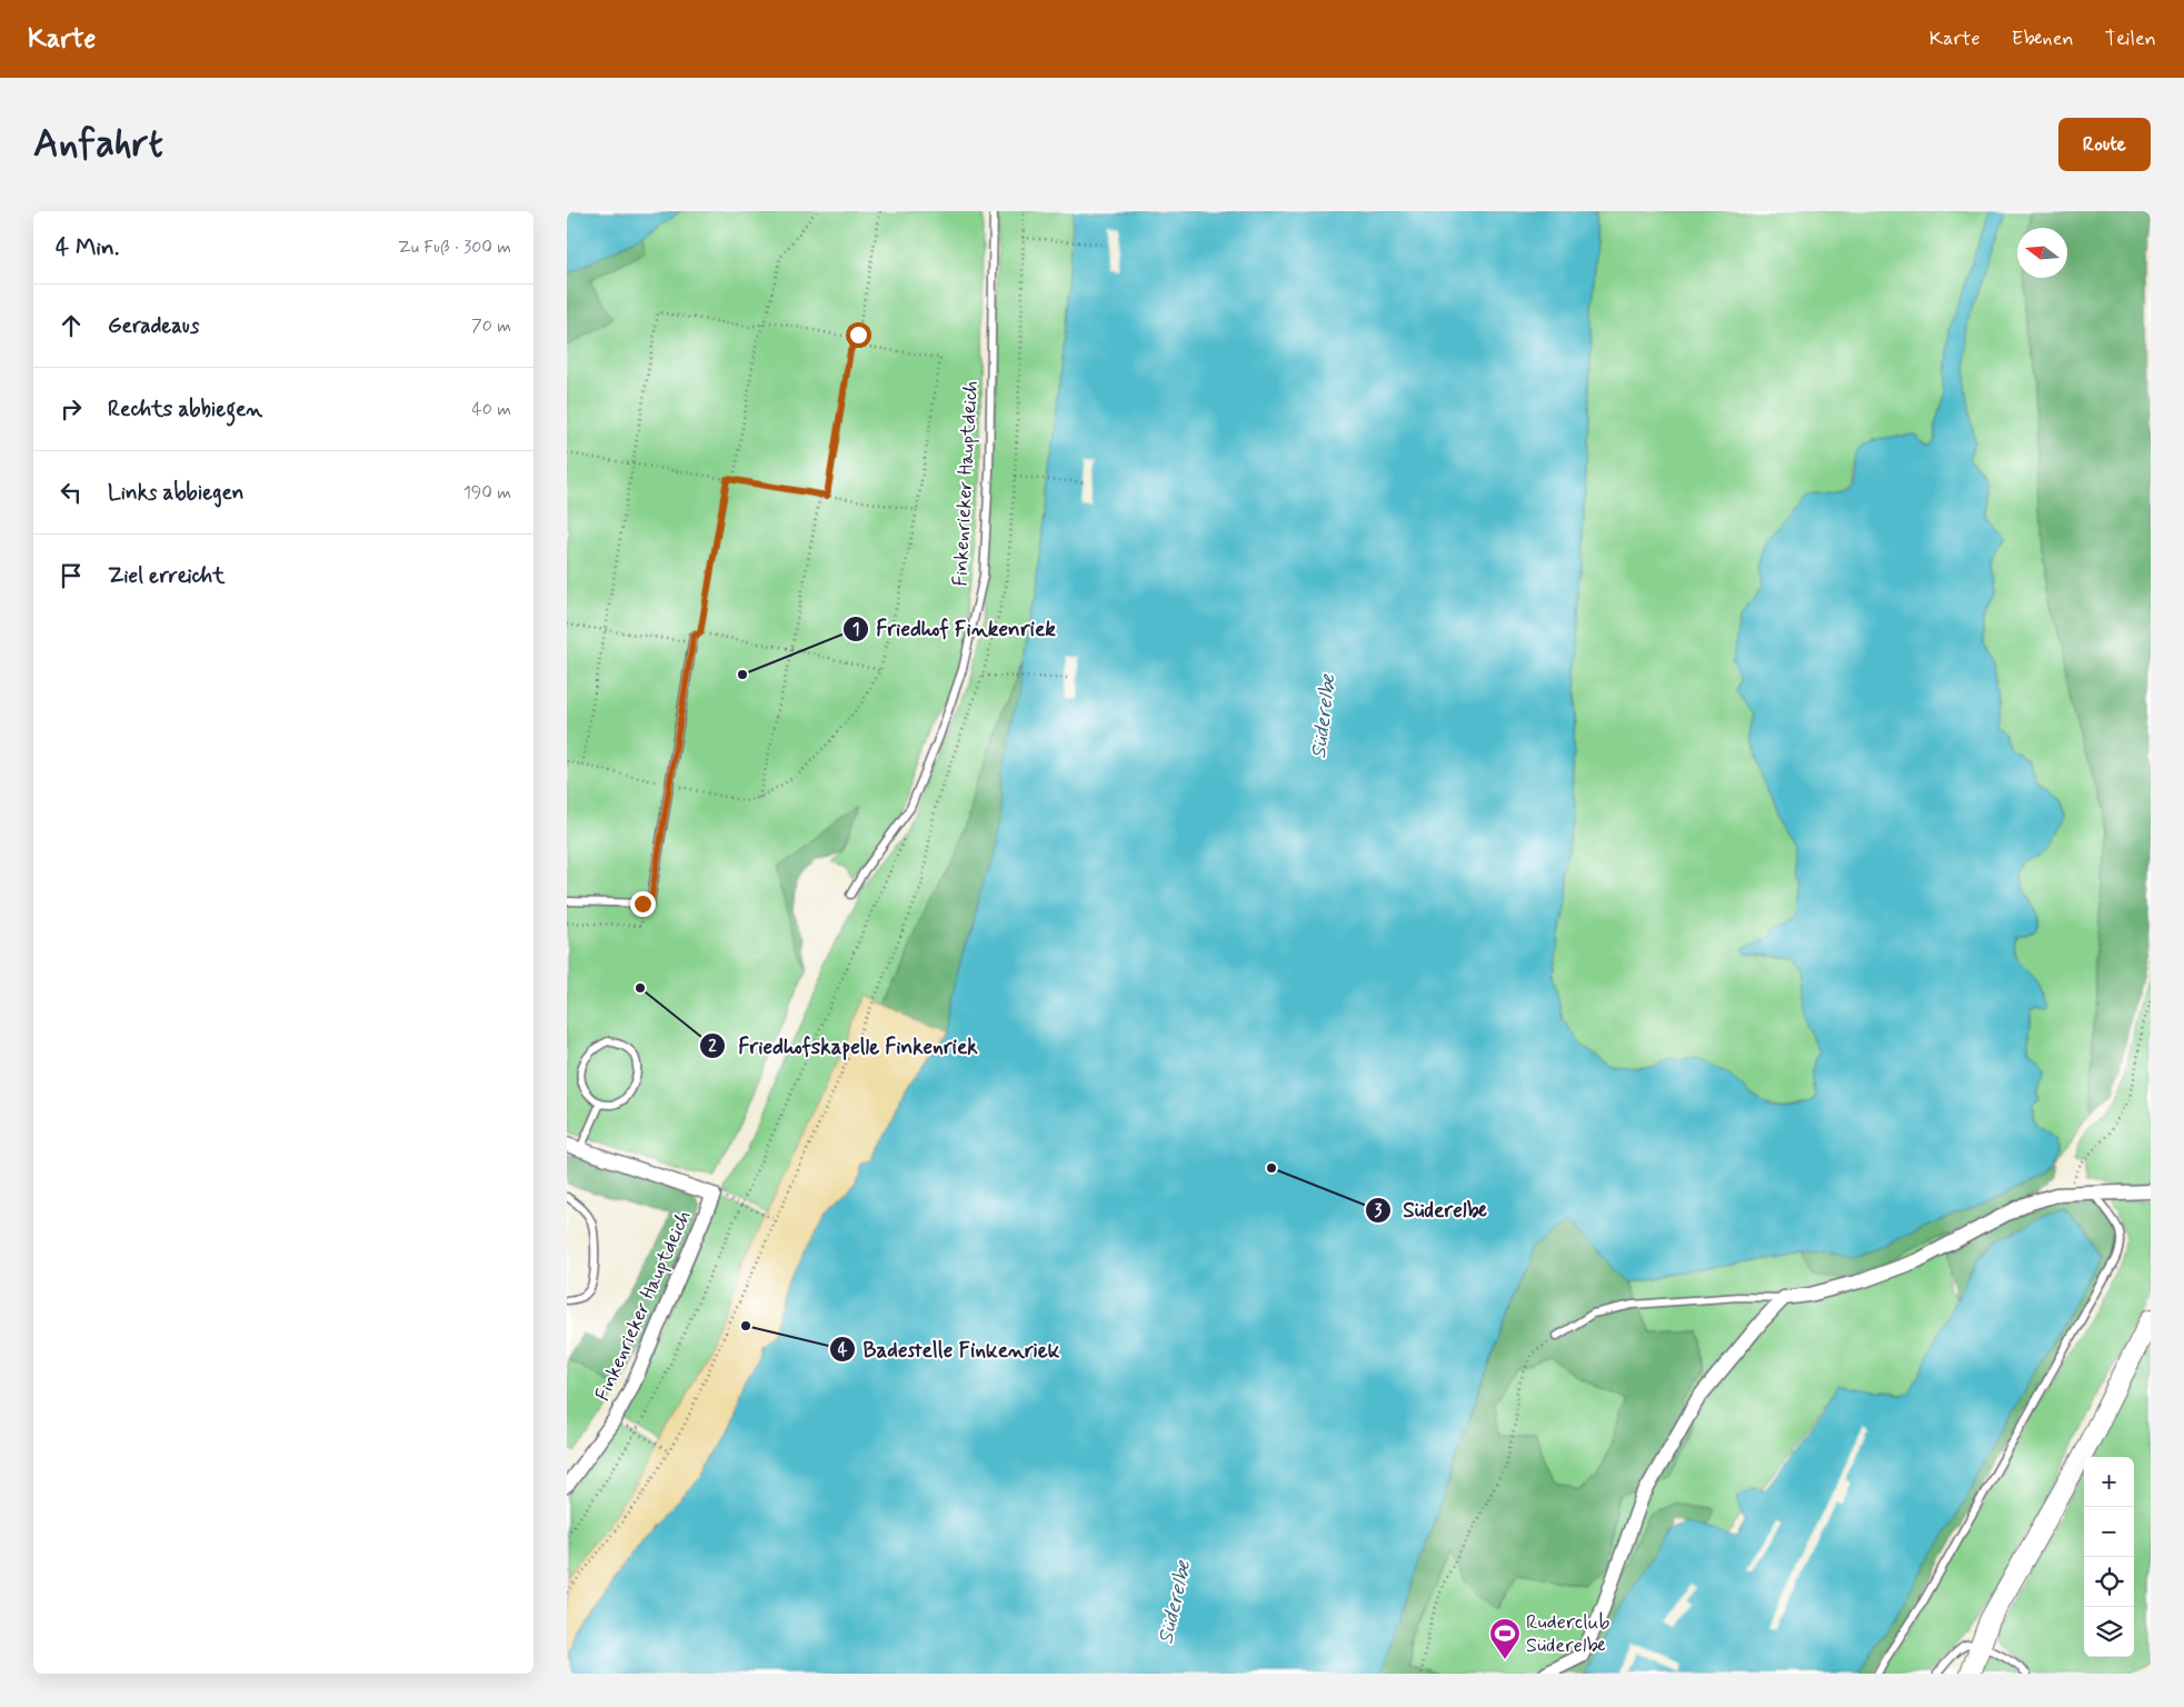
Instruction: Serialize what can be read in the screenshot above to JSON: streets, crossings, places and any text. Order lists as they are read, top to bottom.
{
  "streets": {
    "street": ["Finkenrieker Hauptdeich"]
  },
  "water": ["Süderelbe"],
  "places": {
    "other": [
      "Friedhof Finkenriek",
      "Friedhofskapelle Finkenriek",
      "Süderelbe",
      "Badestelle Finkenriek"
    ],
    "sports": ["Ruderclub Süderelbe"]
  },
  "north": "left",
  "page": {
    "header": "Karte",
    "nav": ["Karte", "Ebenen", "Teilen"],
    "buttons": "Route",
    "title": "Anfahrt",
    "heading": ["4 Min.", "Zu Fuß · 300 m"],
    "list": [
      ["Geradeaus", "70 m"],
      ["Rechts abbiegen", "40 m"],
      ["Links abbiegen", "190 m"],
      "Ziel erreicht"
    ],
    "map_buttons": ["+", "−"]
  }
}
